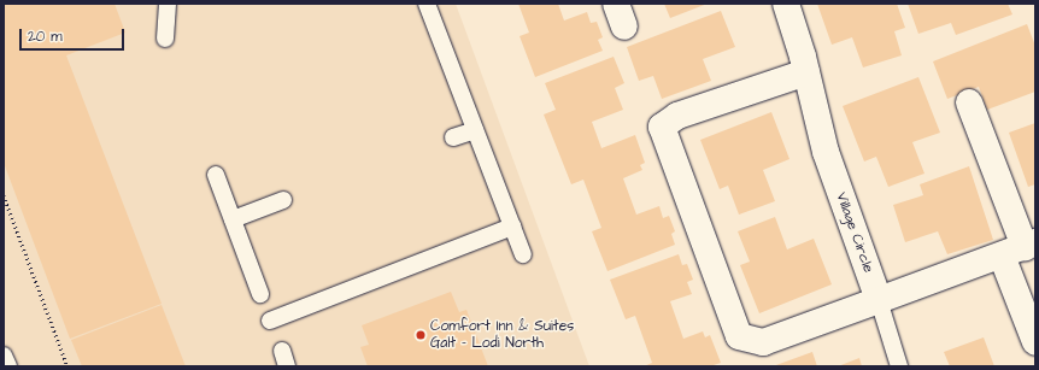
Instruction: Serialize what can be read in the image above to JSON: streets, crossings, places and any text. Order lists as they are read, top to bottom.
{
  "streets": {
    "street": ["Village Circle"]
  },
  "places": ["Comfort Inn & Suites Galt - Lodi North"],
  "scale_bar": "20 m"
}
